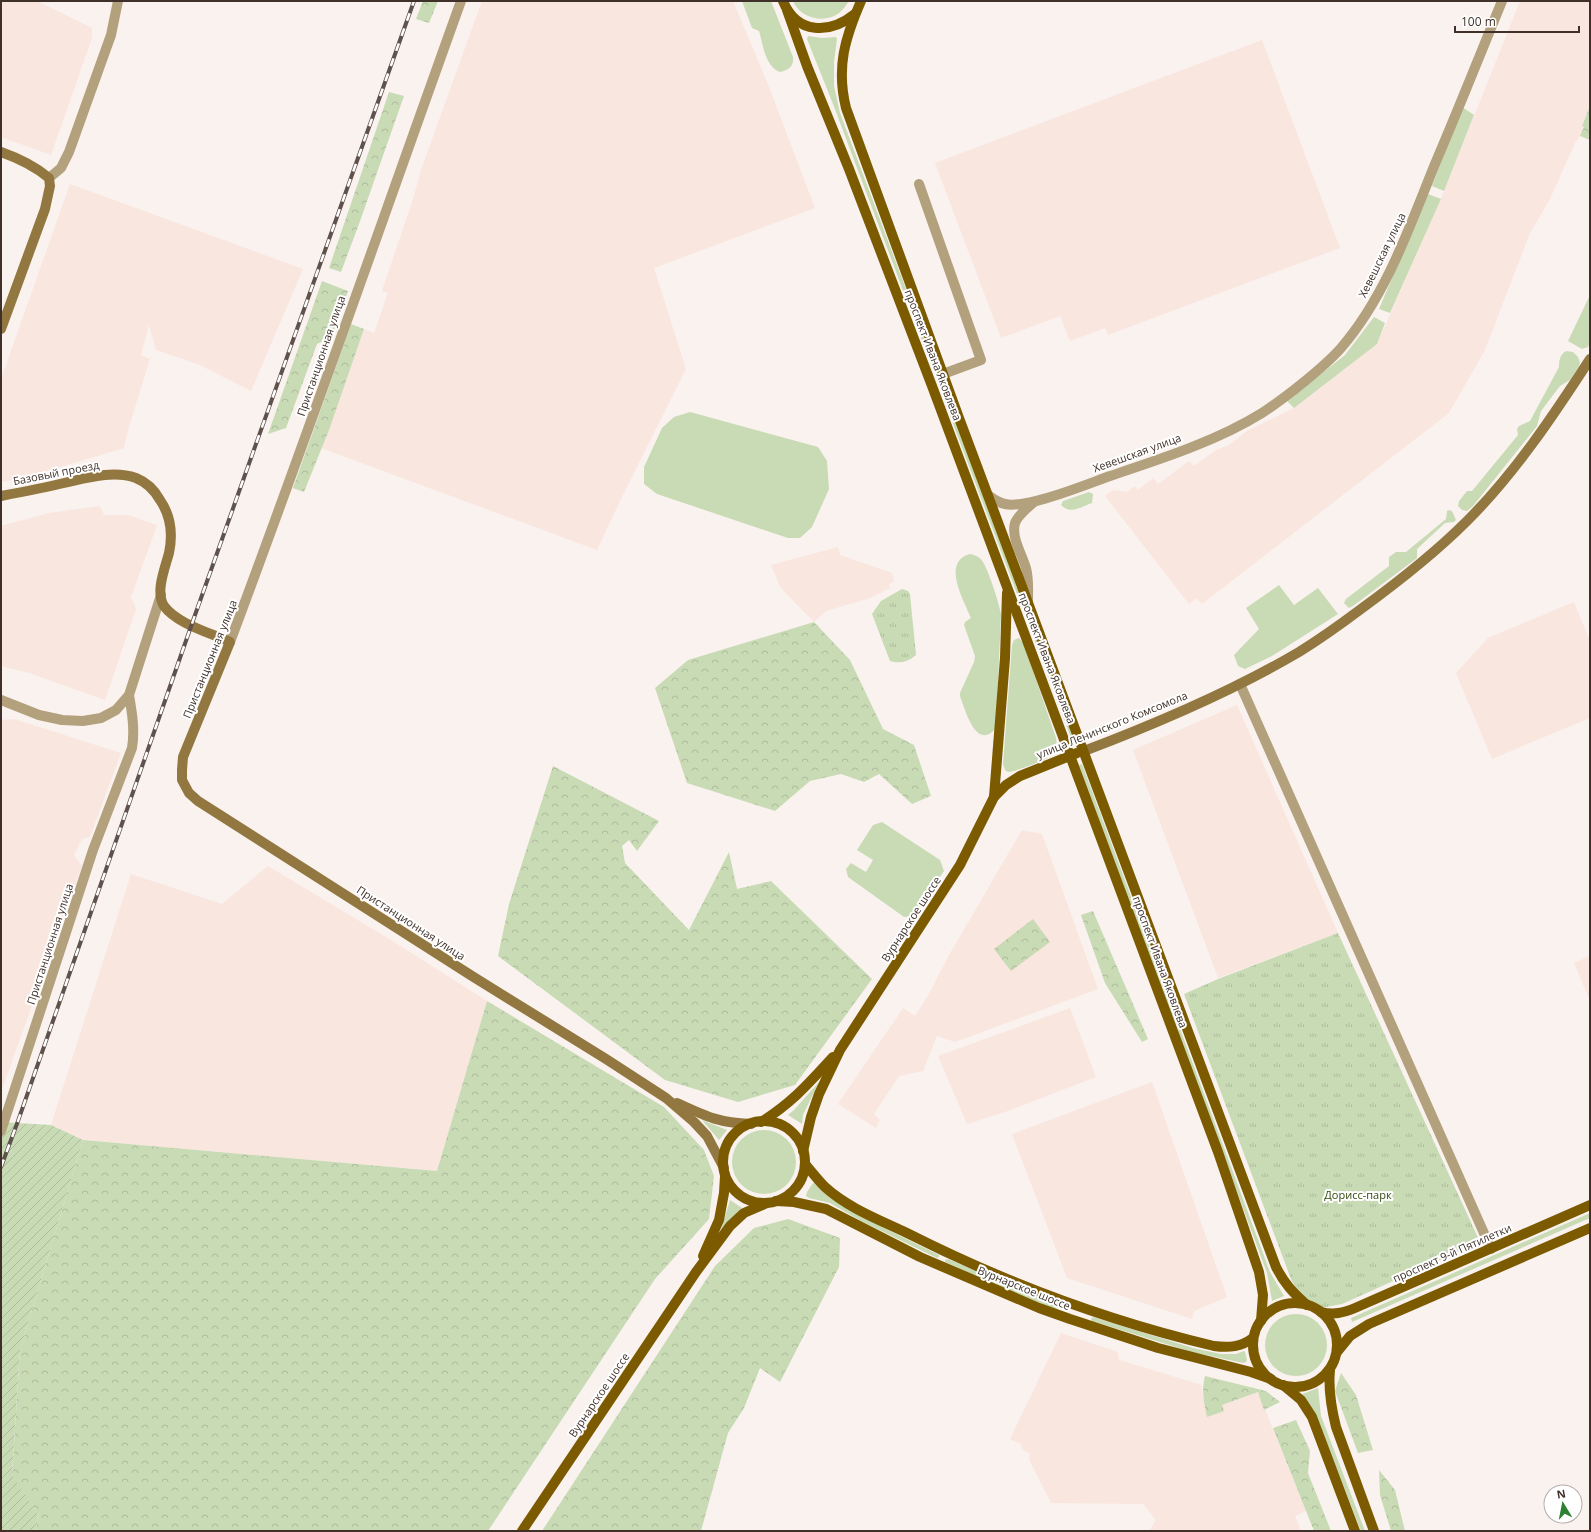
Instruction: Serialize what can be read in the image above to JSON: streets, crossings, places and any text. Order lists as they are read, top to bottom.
{
  "streets": {
    "main road": [
      "проспект Ивана Яковлева",
      "улица Ленинского Комсомола",
      "Вурнарское шоссе",
      "проспект 9-й Пятилетки"
    ],
    "street": ["Хевешская улица", "Пристанционная улица", "Базовый проезд"]
  },
  "crossings": [
    ["проспект Ивана Яковлева", "улица Ленинского Комсомола"],
    ["проспект Ивана Яковлева", "Вурнарское шоссе"],
    ["проспект Ивана Яковлева", "проспект 9-й Пятилетки"],
    ["Пристанционная улица", "Вурнарское шоссе"],
    ["улица Ленинского Комсомола", "Вурнарское шоссе"],
    ["Вурнарское шоссе", "проспект 9-й Пятилетки"]
  ],
  "parks": ["Дорисс-парк"],
  "scale_bar": "100 m",
  "north": "top"
}
